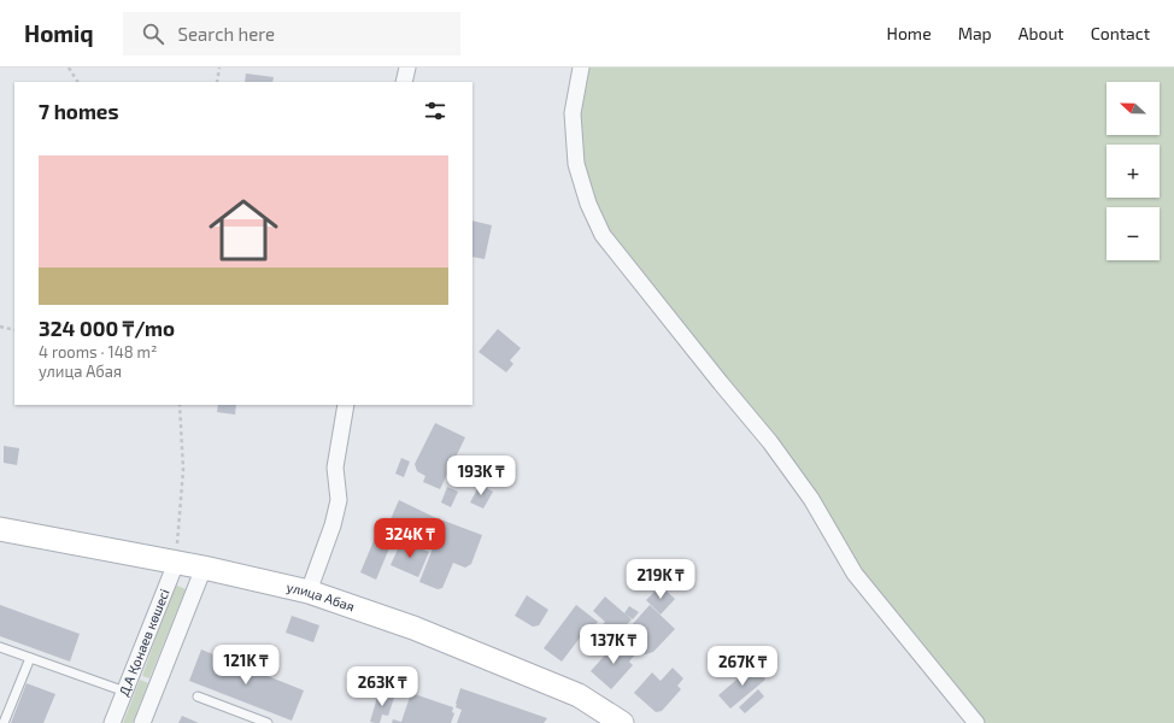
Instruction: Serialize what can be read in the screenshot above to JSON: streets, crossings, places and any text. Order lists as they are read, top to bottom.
{
  "streets": {
    "main road": ["улица Абая"],
    "street": ["Д.А Қонаев көшесі"]
  },
  "crossings": [
    ["улица Абая", "Д.А Қонаев көшесі"]
  ],
  "north": "left",
  "page": {
    "header": "Homiq",
    "search": "Search here",
    "nav": [
      "Home",
      "Map",
      "About",
      "Contact"
    ],
    "map_buttons": ["+", "−"],
    "heading": "7 homes",
    "list": [
      {
        "name": "324 000 ₸/mo",
        "note": "4 rooms · 148 m² · улица Абая"
      }
    ],
    "price": [
      "193K ₸",
      "324K ₸",
      "219K ₸",
      "137K ₸",
      "121K ₸",
      "267K ₸",
      "263K ₸"
    ]
  }
}
